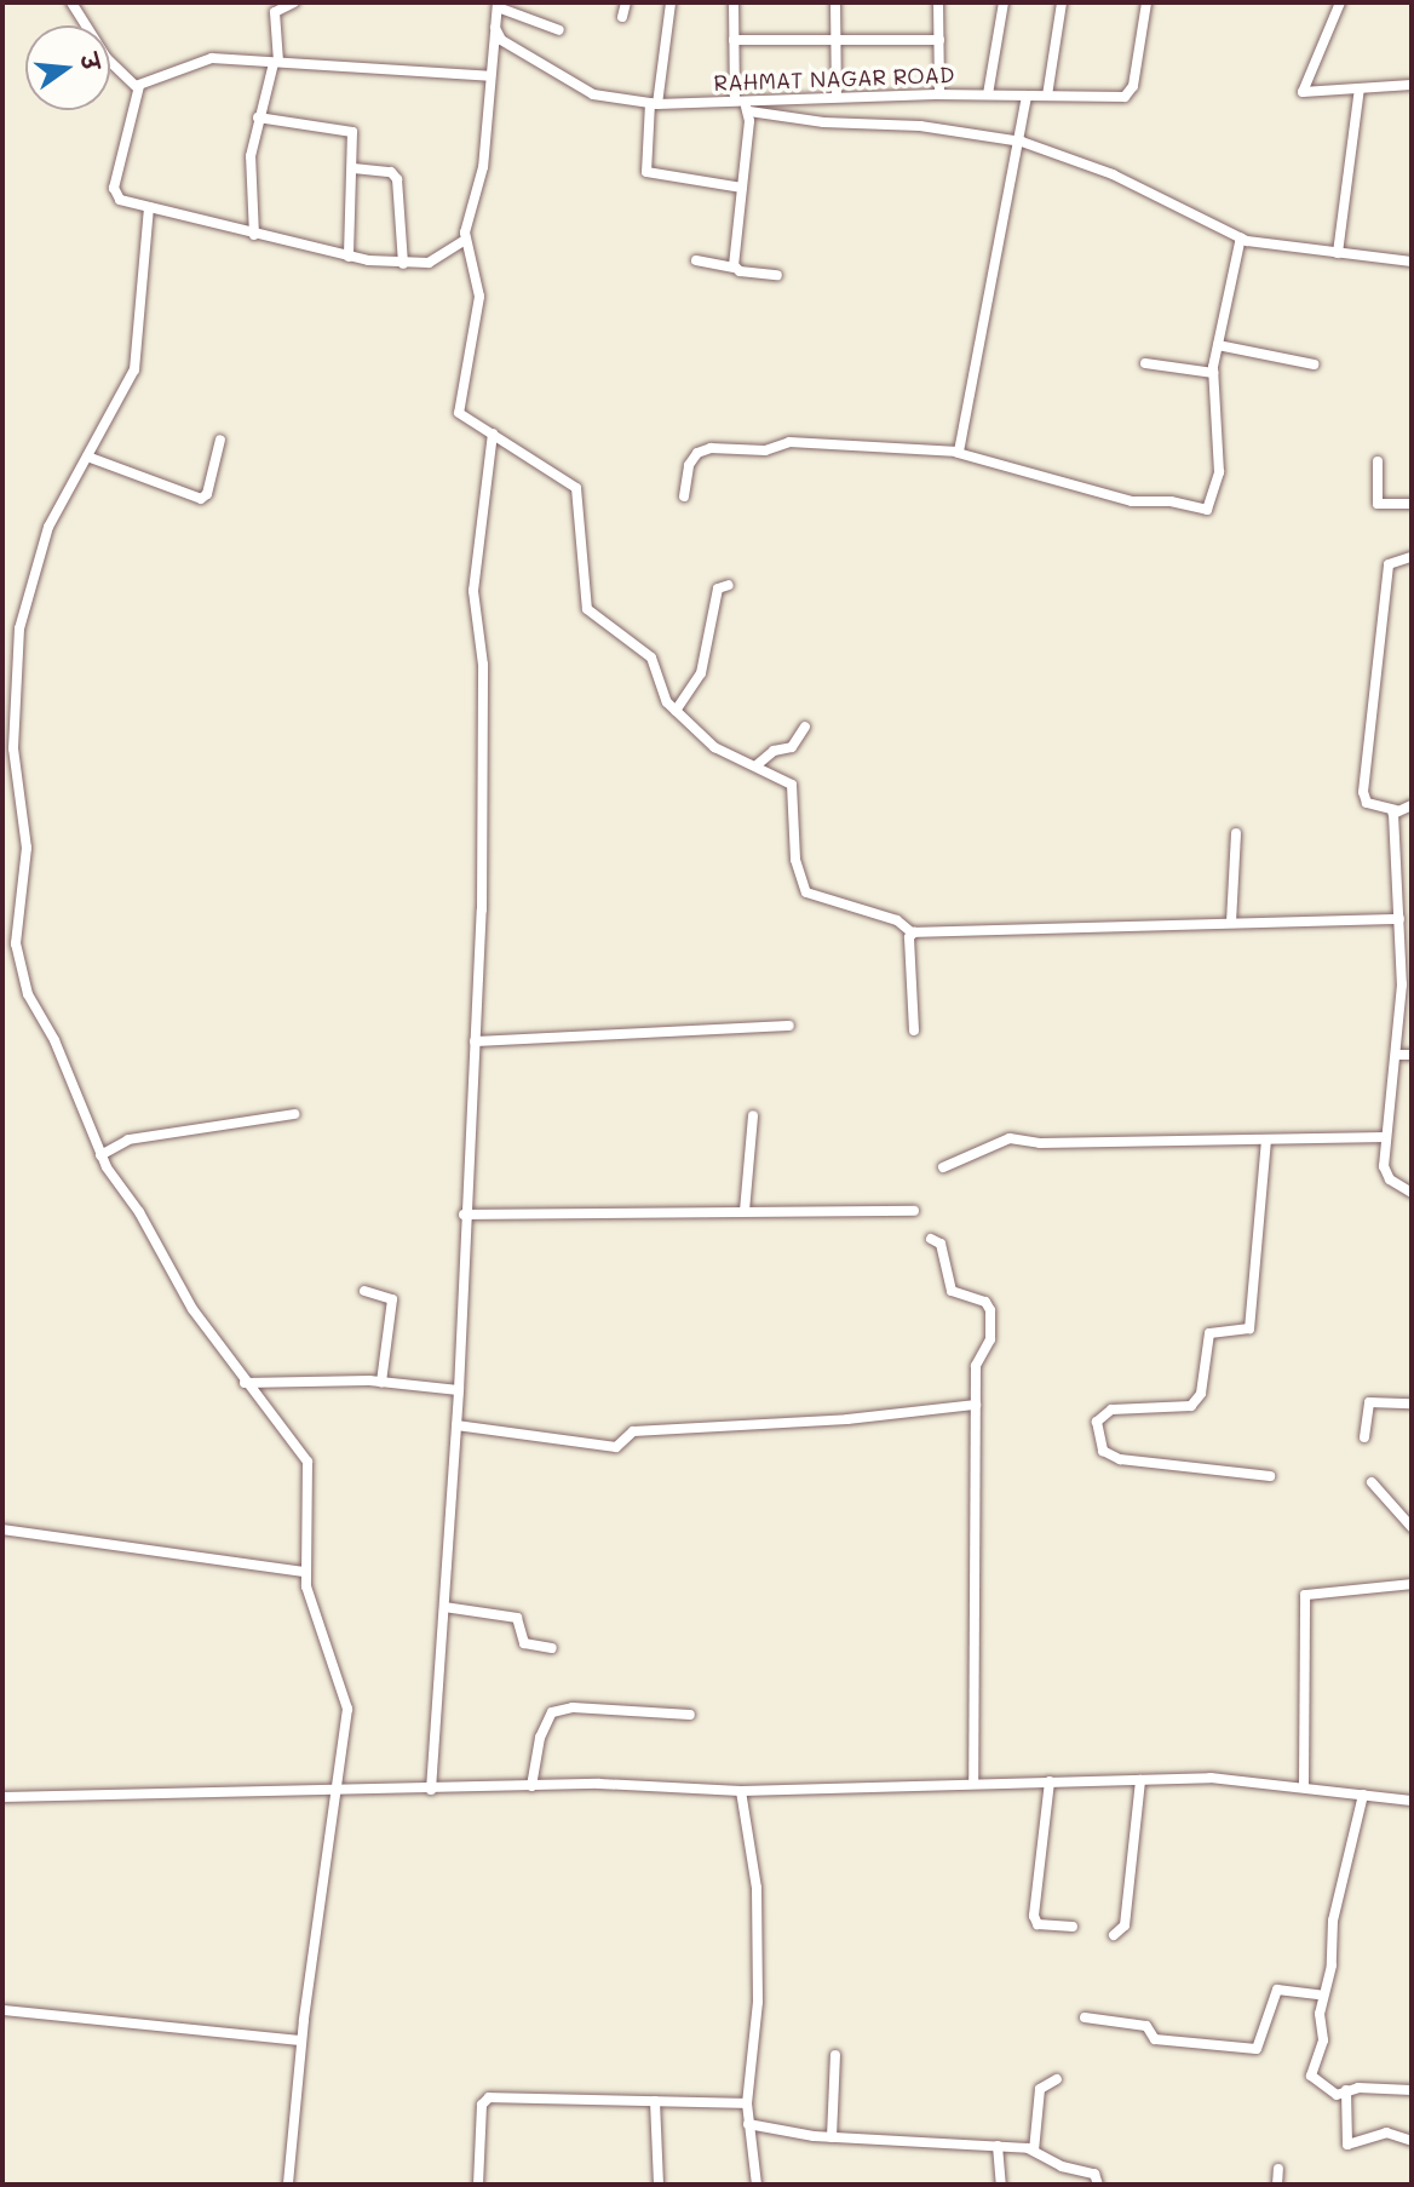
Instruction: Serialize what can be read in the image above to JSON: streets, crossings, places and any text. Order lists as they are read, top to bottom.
{
  "streets": {
    "street": ["RAHMAT NAGAR ROAD"]
  },
  "north": "right"
}
